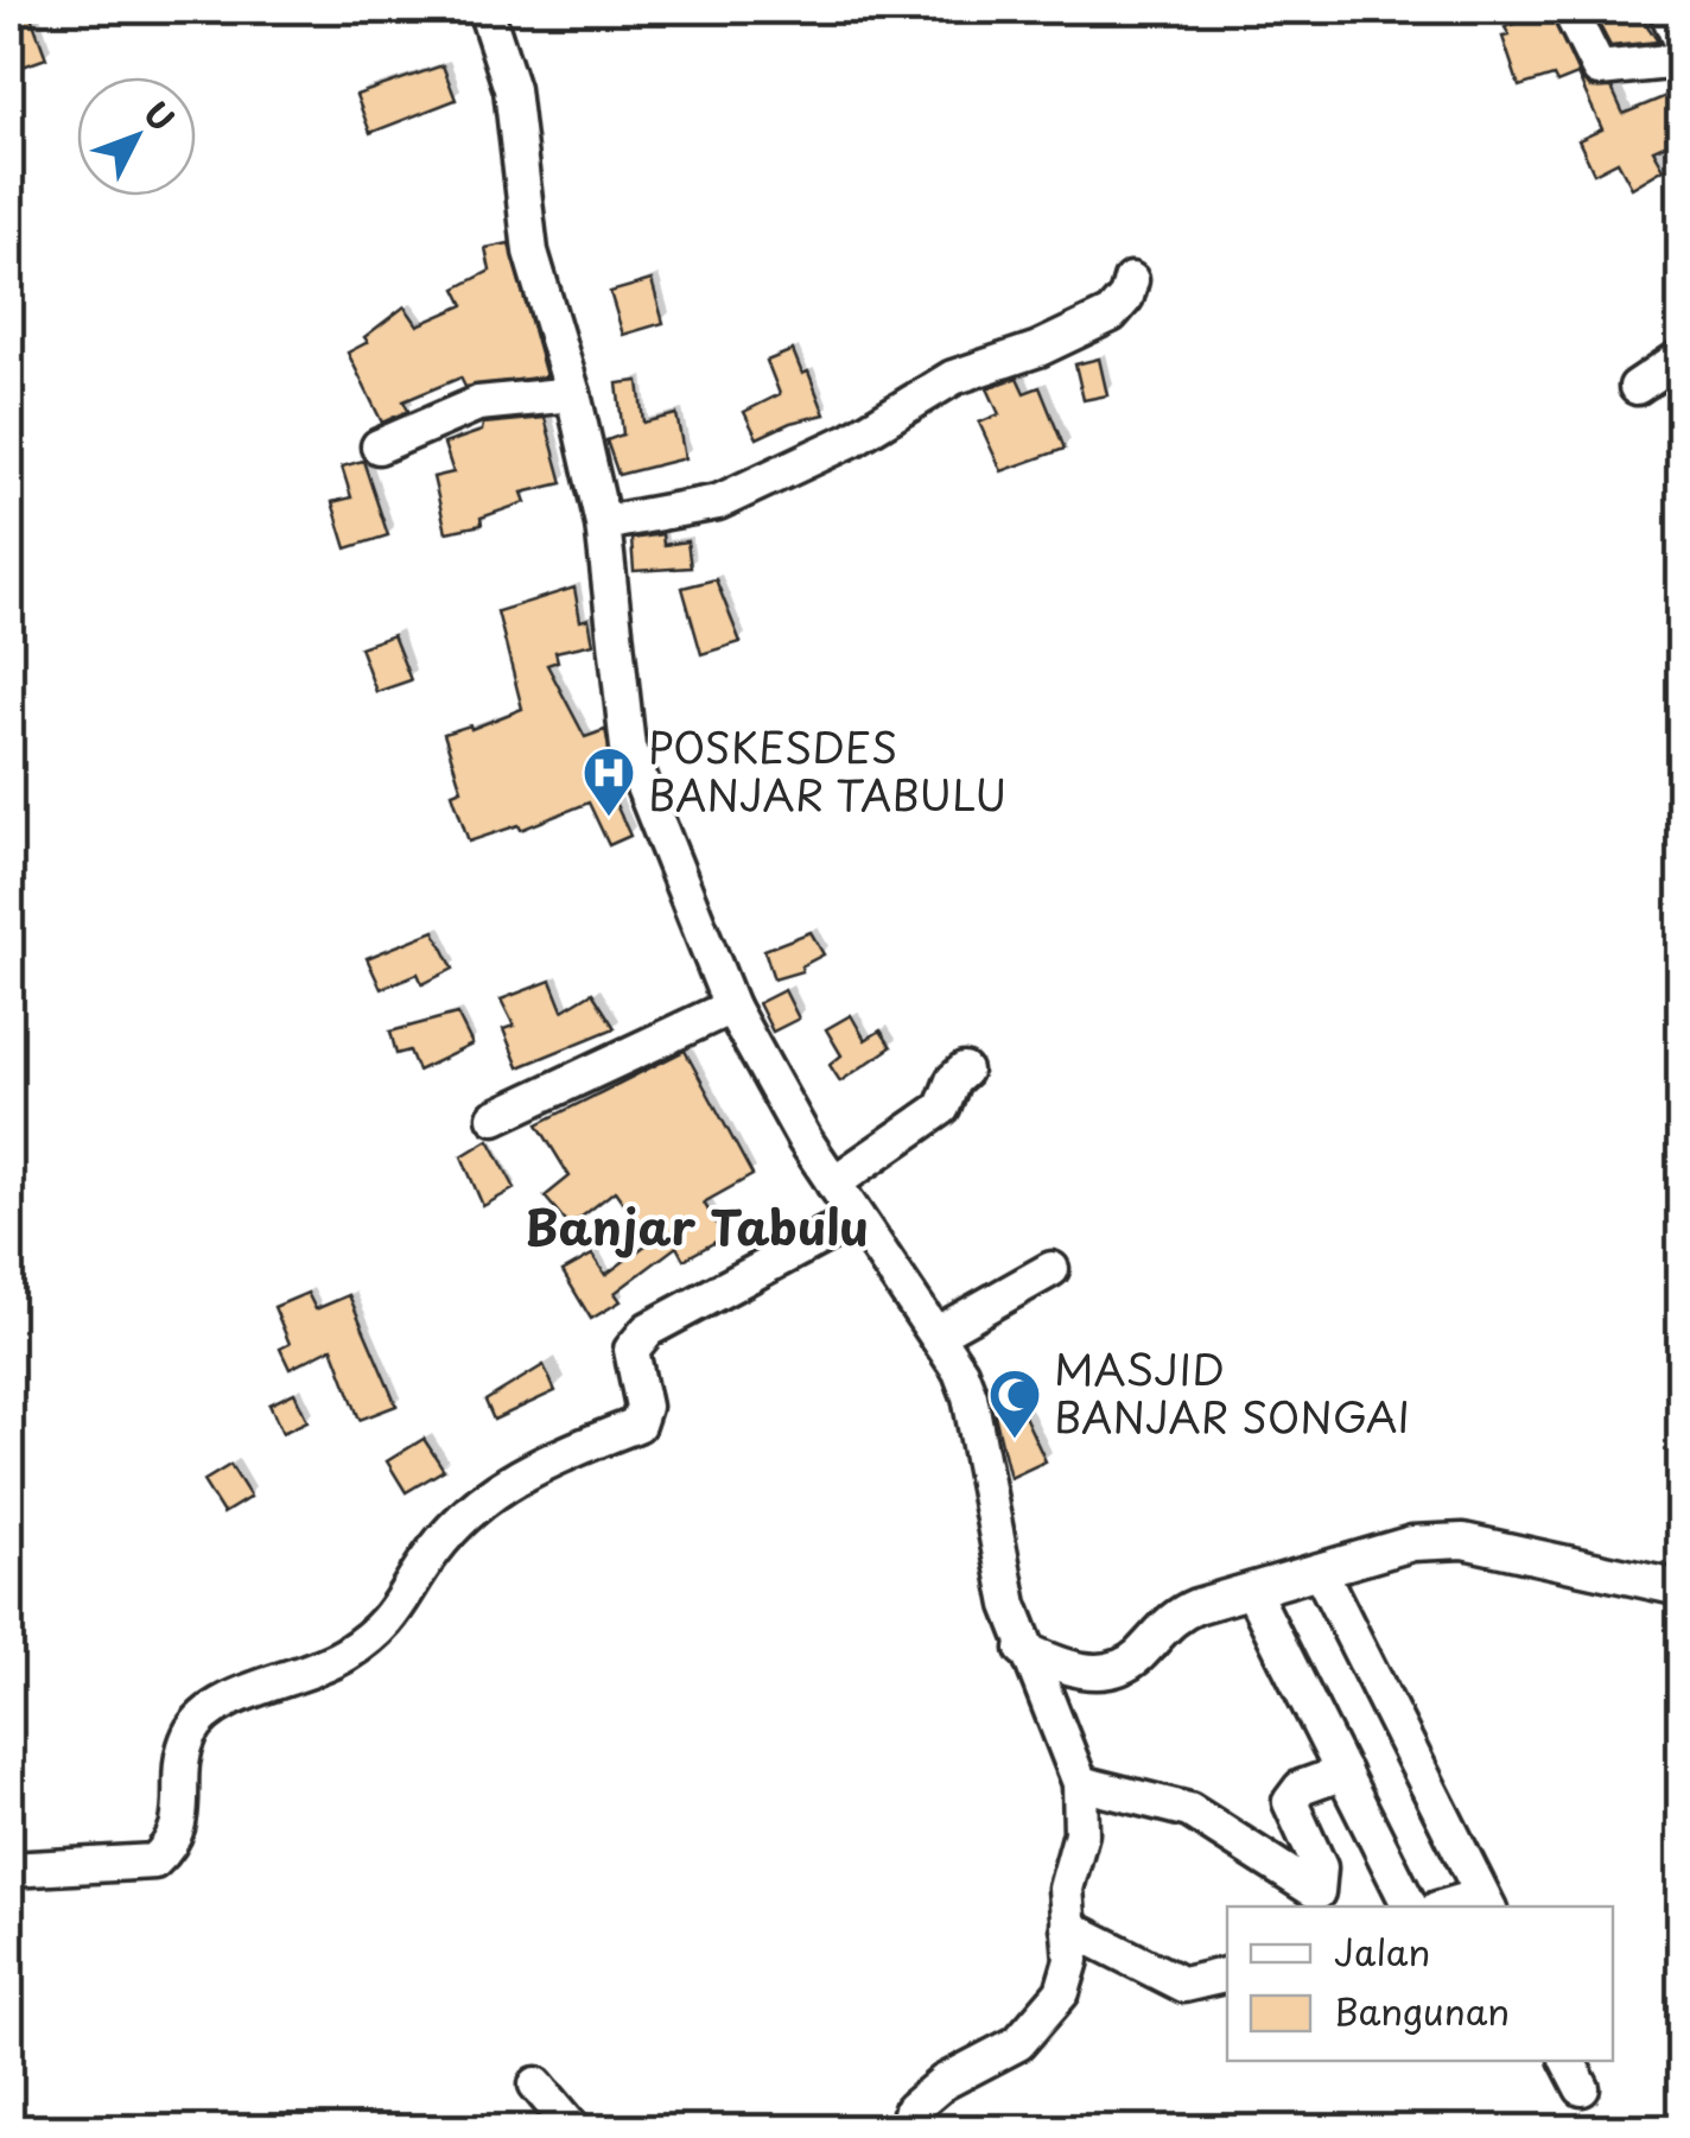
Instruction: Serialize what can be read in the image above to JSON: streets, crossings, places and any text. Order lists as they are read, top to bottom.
{
  "districts": ["Banjar Tabulu"],
  "places": {
    "hospital": ["POSKESDES BANJAR TABULU"],
    "mosque": ["MASJID BANJAR SONGAI"]
  },
  "legend": ["Jalan", "Bangunan"],
  "north": "top right"
}
